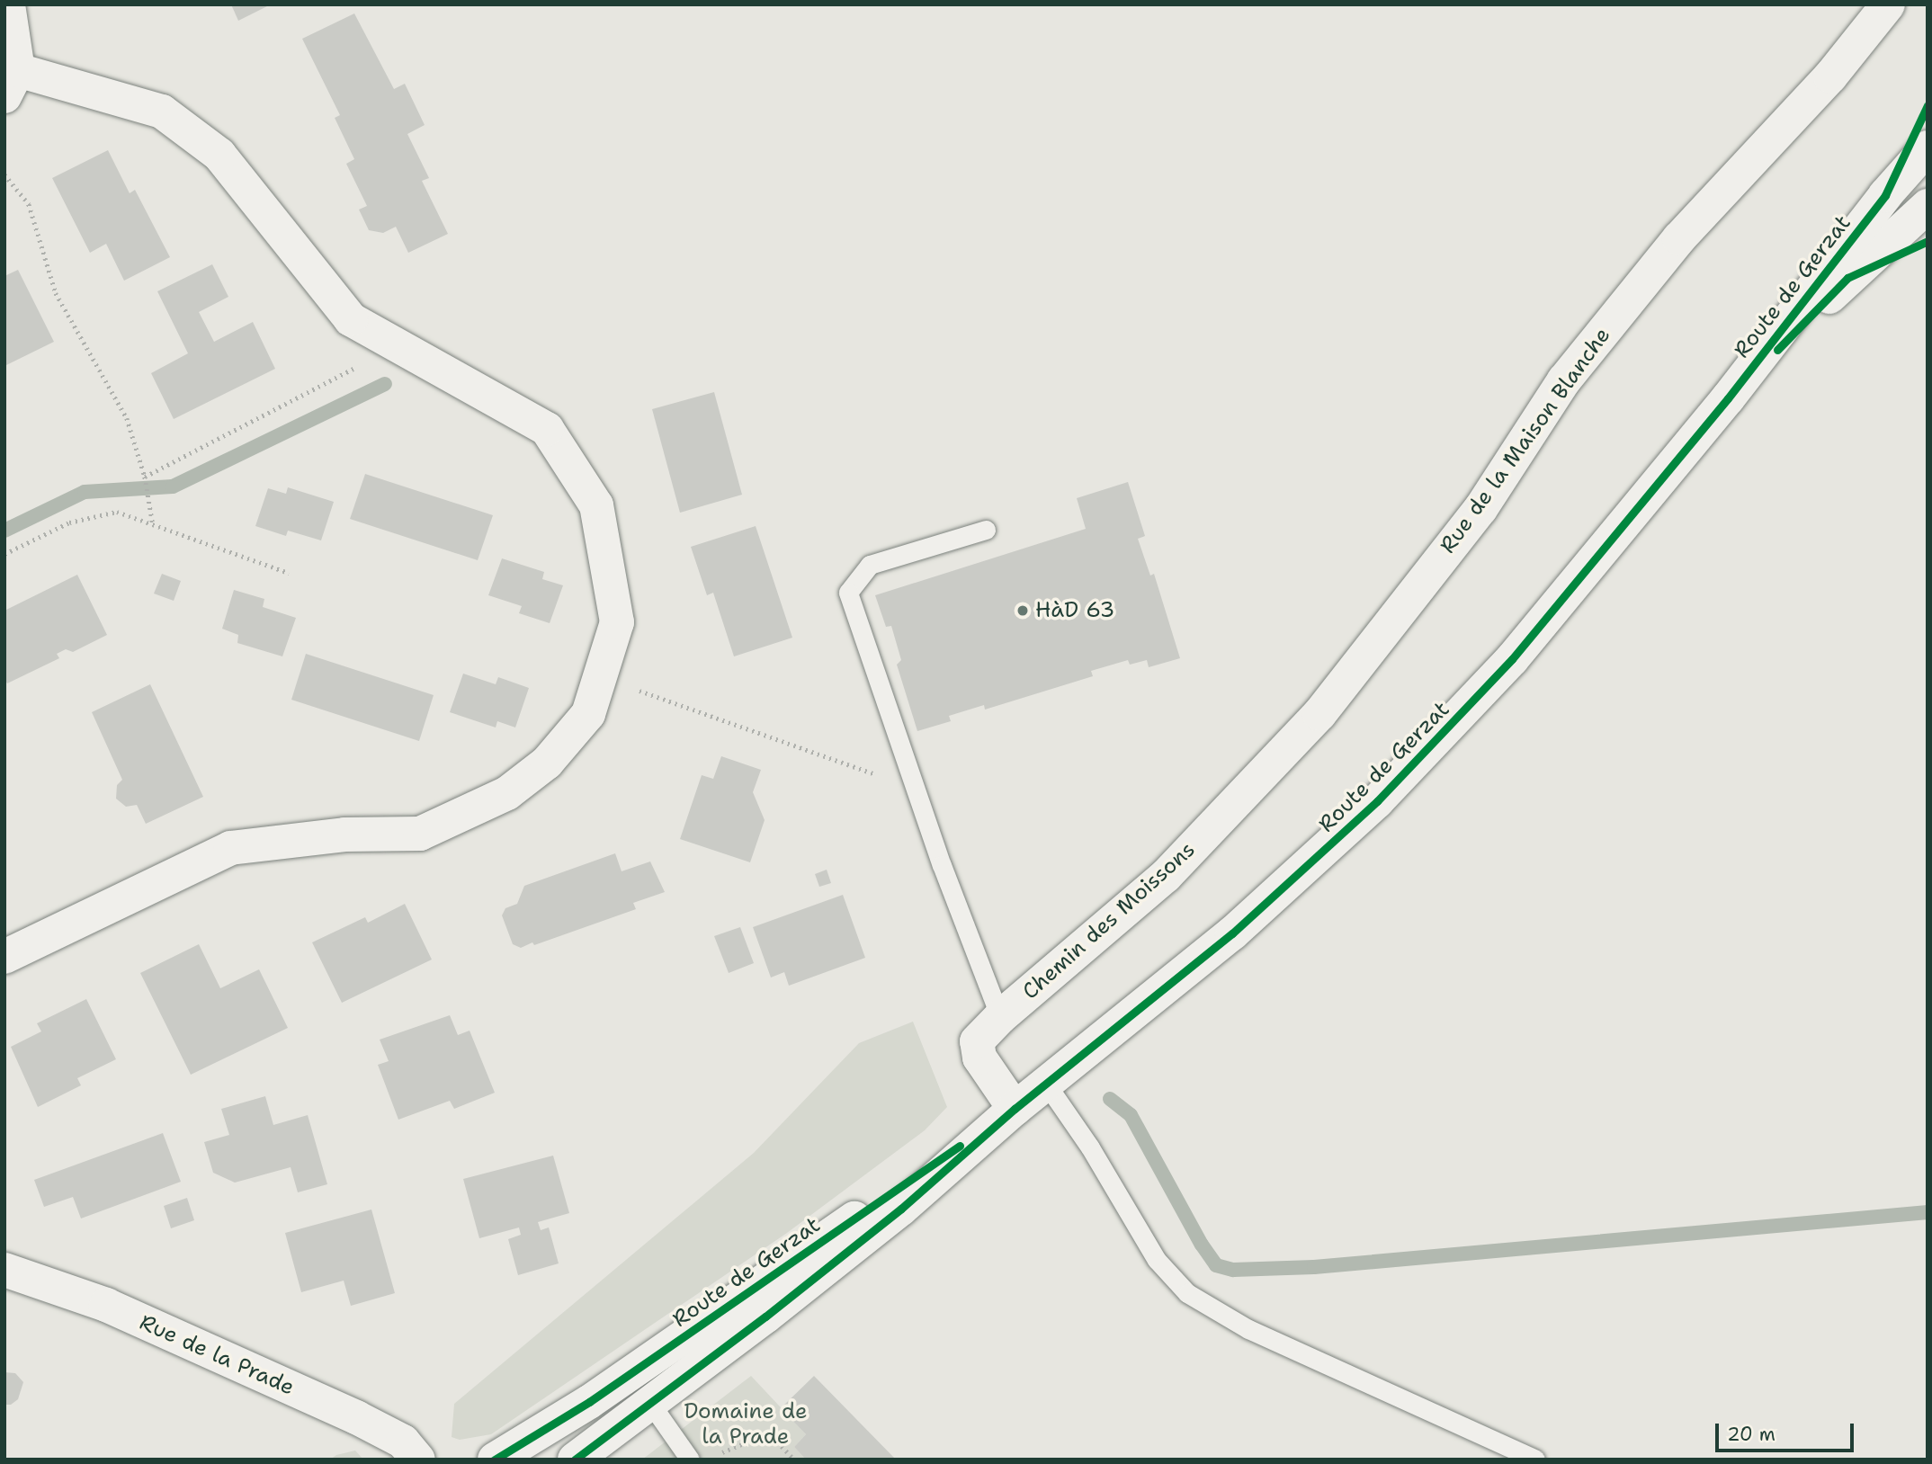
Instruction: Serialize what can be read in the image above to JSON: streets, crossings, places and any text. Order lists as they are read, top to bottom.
{
  "streets": {
    "street": [
      "Route de Gerzat",
      "Rue de la Maison Blanche",
      "Chemin des Moissons",
      "Rue de la Prade"
    ]
  },
  "crossings": [
    ["Route de Gerzat", "Chemin des Moissons"],
    ["Rue de la Maison Blanche", "Chemin des Moissons"]
  ],
  "parks": ["Domaine de la Prade"],
  "places": ["HàD 63"],
  "scale_bar": "20 m"
}
